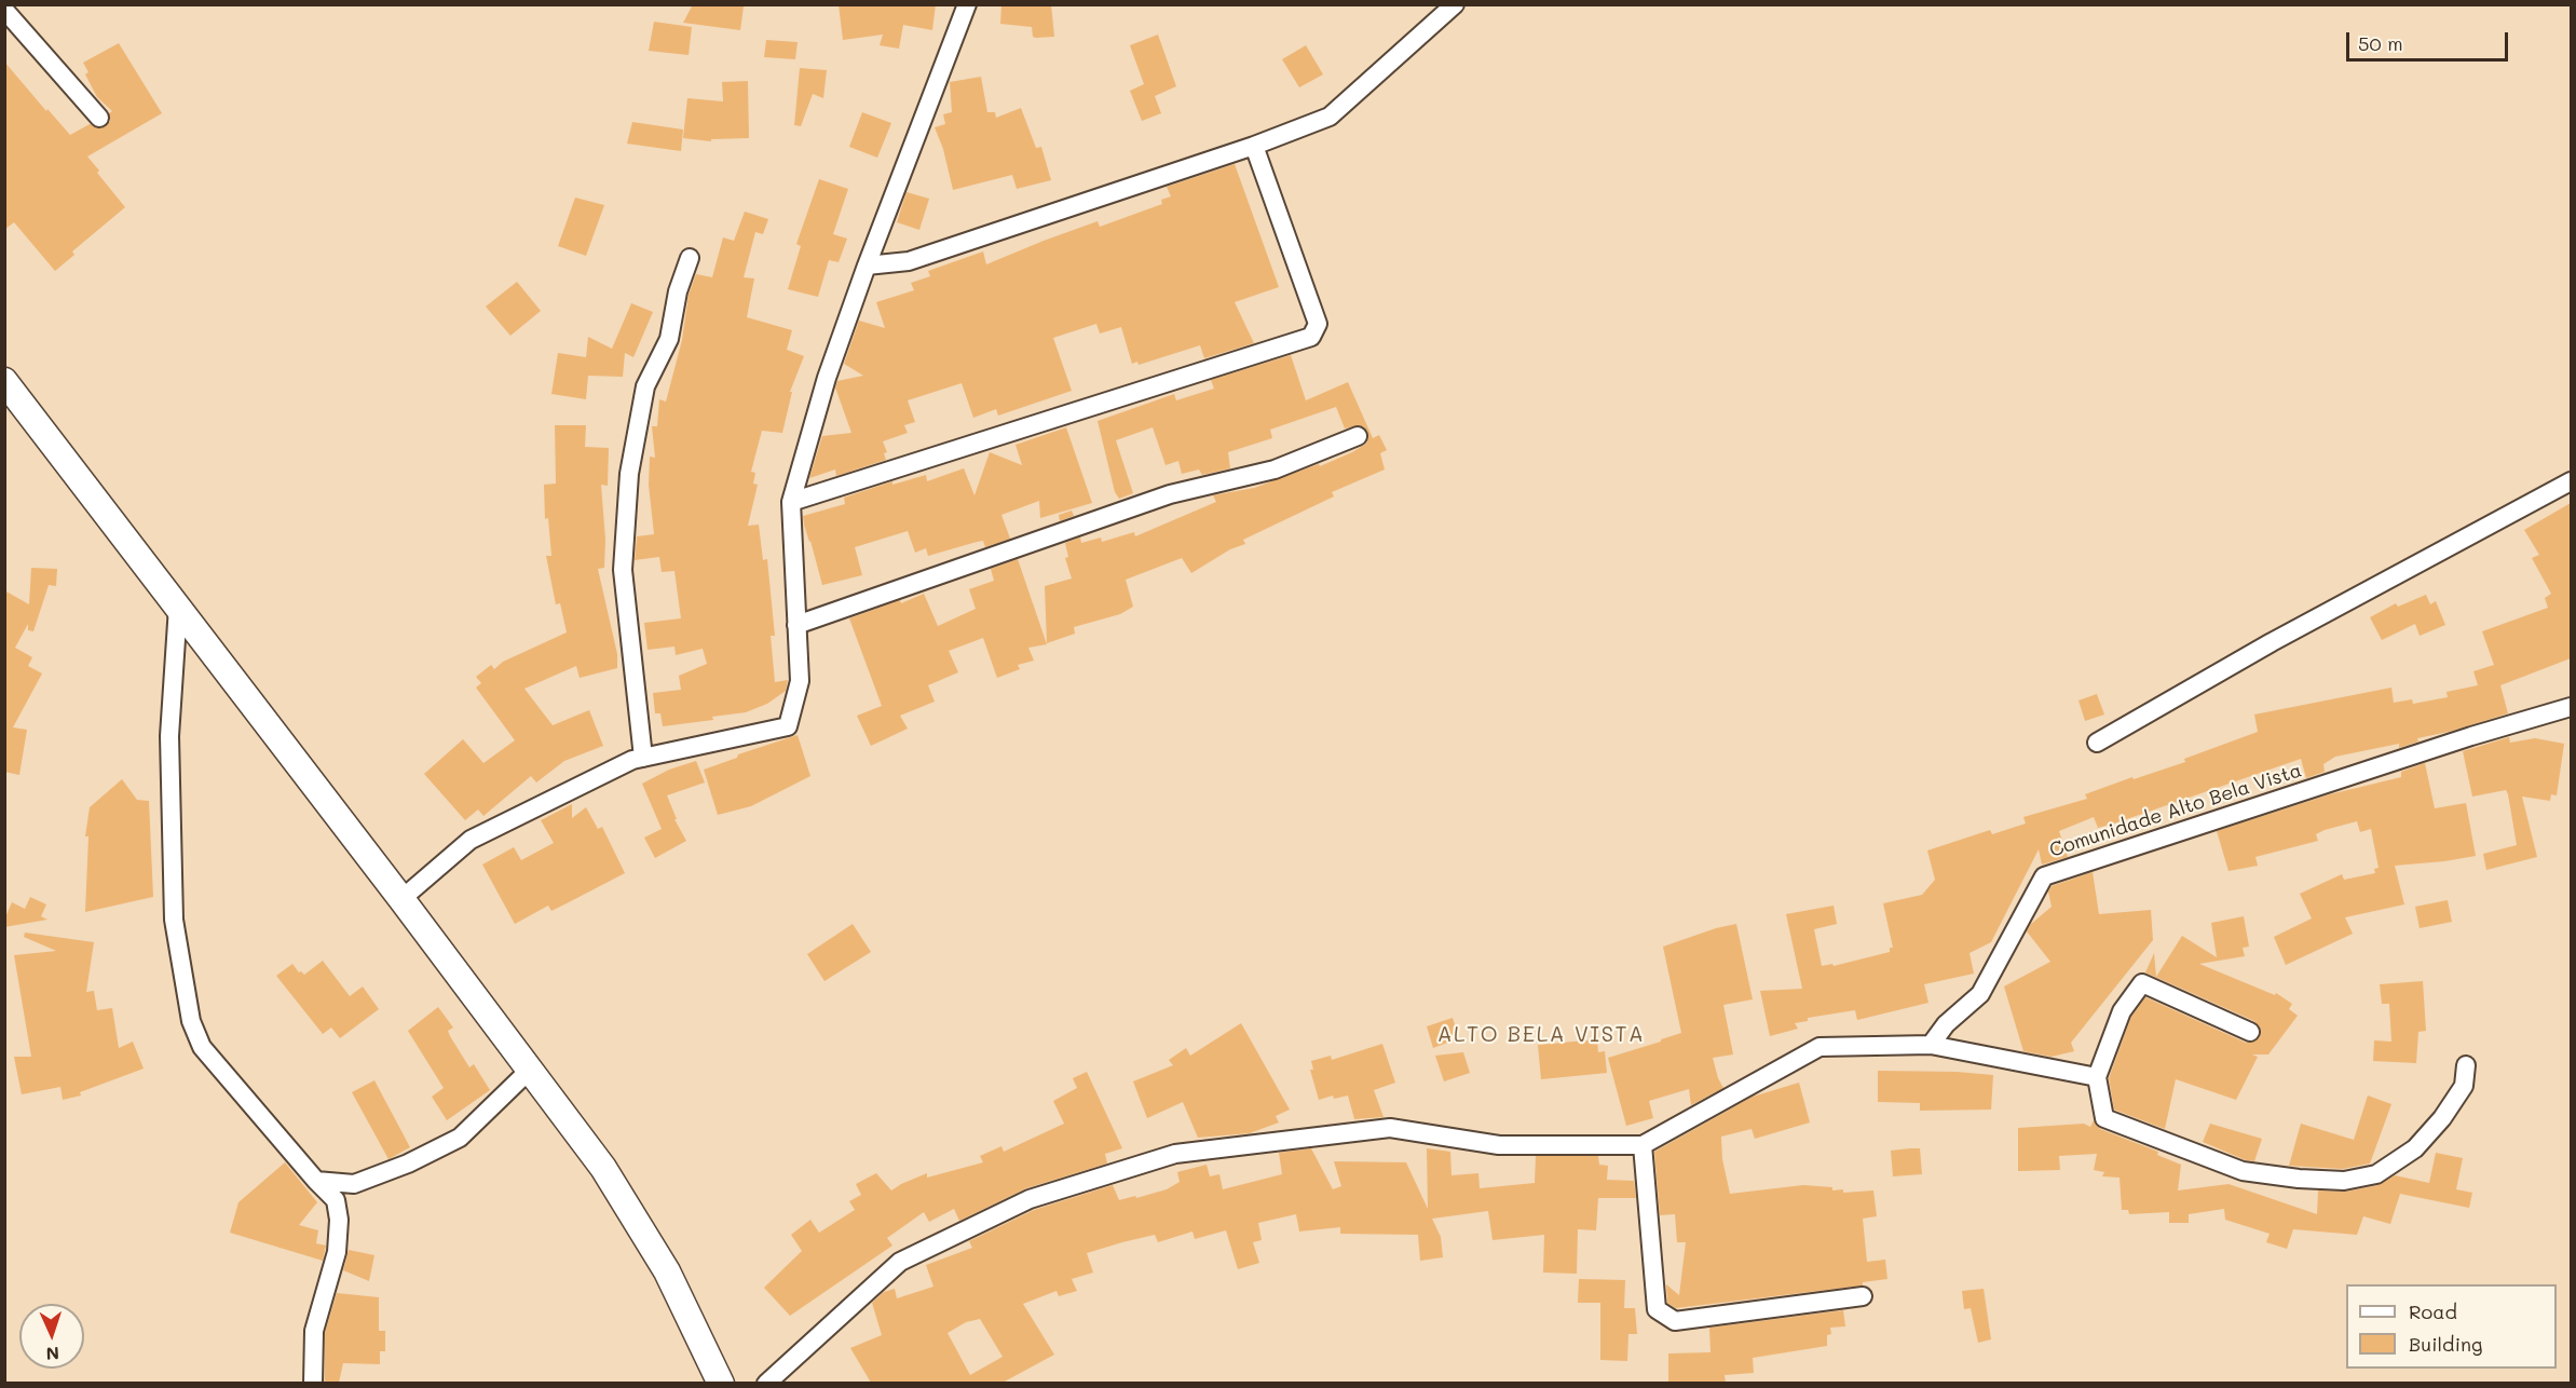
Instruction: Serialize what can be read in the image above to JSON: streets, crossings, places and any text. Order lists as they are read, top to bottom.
{
  "streets": {
    "street": ["Comunidade Alto Bela Vista"]
  },
  "districts": ["ALTO BELA VISTA"],
  "legend": ["Road", "Building"],
  "scale_bar": "50 m",
  "north": "bottom"
}
